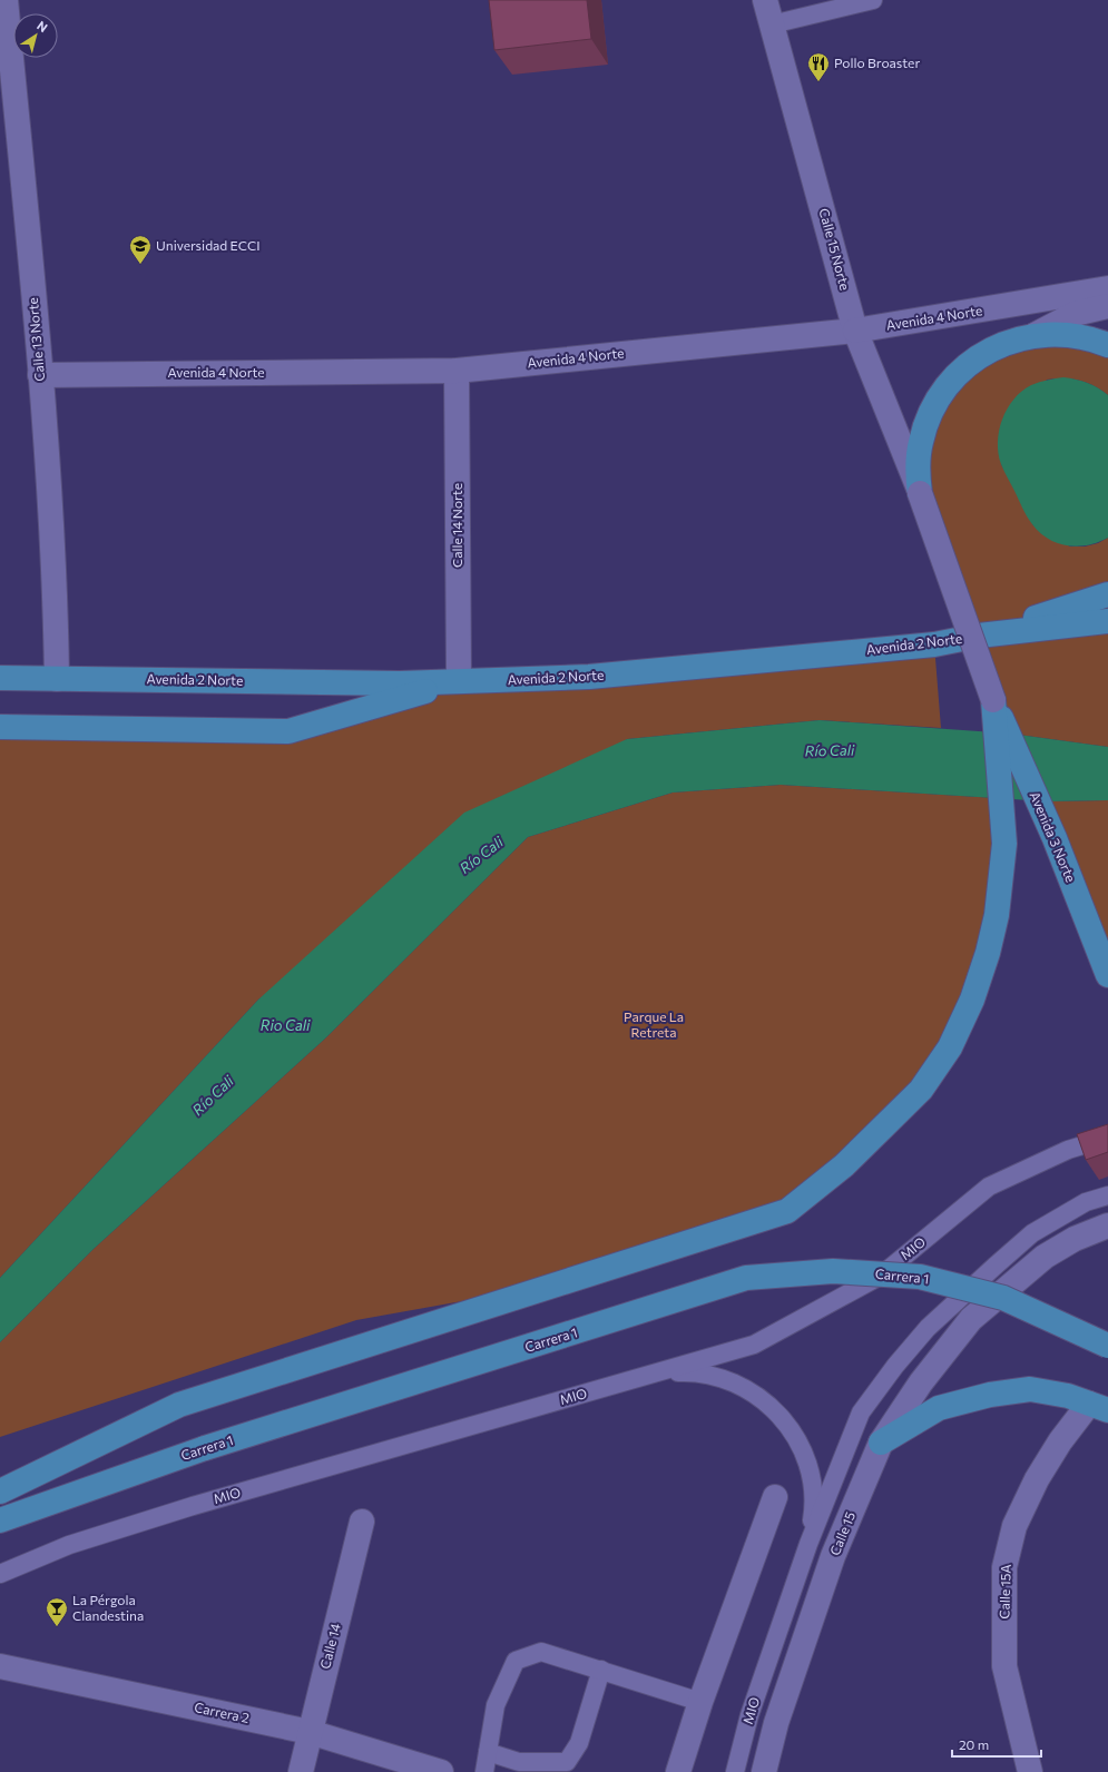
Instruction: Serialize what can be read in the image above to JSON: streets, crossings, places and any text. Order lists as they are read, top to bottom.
{
  "streets": {
    "main road": ["Avenida 2 Norte", "Avenida 3 Norte", "Carrera 1"],
    "street": [
      "Calle 15 Norte",
      "Avenida 4 Norte",
      "Calle 13 Norte",
      "Calle 14 Norte",
      "Calle 15",
      "Calle 15A",
      "Calle 14",
      "Carrera 2"
    ],
    "lane": ["MIO"]
  },
  "crossings": [
    ["Calle 15 Norte", "Avenida 4 Norte"],
    ["Calle 15 Norte", "Avenida 3 Norte"],
    ["Avenida 4 Norte", "Calle 13 Norte"],
    ["Avenida 4 Norte", "Calle 14 Norte"],
    ["Calle 13 Norte", "Avenida 2 Norte"],
    ["Calle 14 Norte", "Avenida 2 Norte"],
    ["Calle 14", "Carrera 2"]
  ],
  "water": ["Río Cali", "Rio Cali"],
  "parks": ["Parque La Retreta"],
  "places": {
    "restaurant": ["Pollo Broaster"],
    "school or university": ["Universidad ECCI"],
    "bar": ["La Pérgola Clandestina"]
  },
  "scale_bar": "20 m",
  "north": "top right"
}
